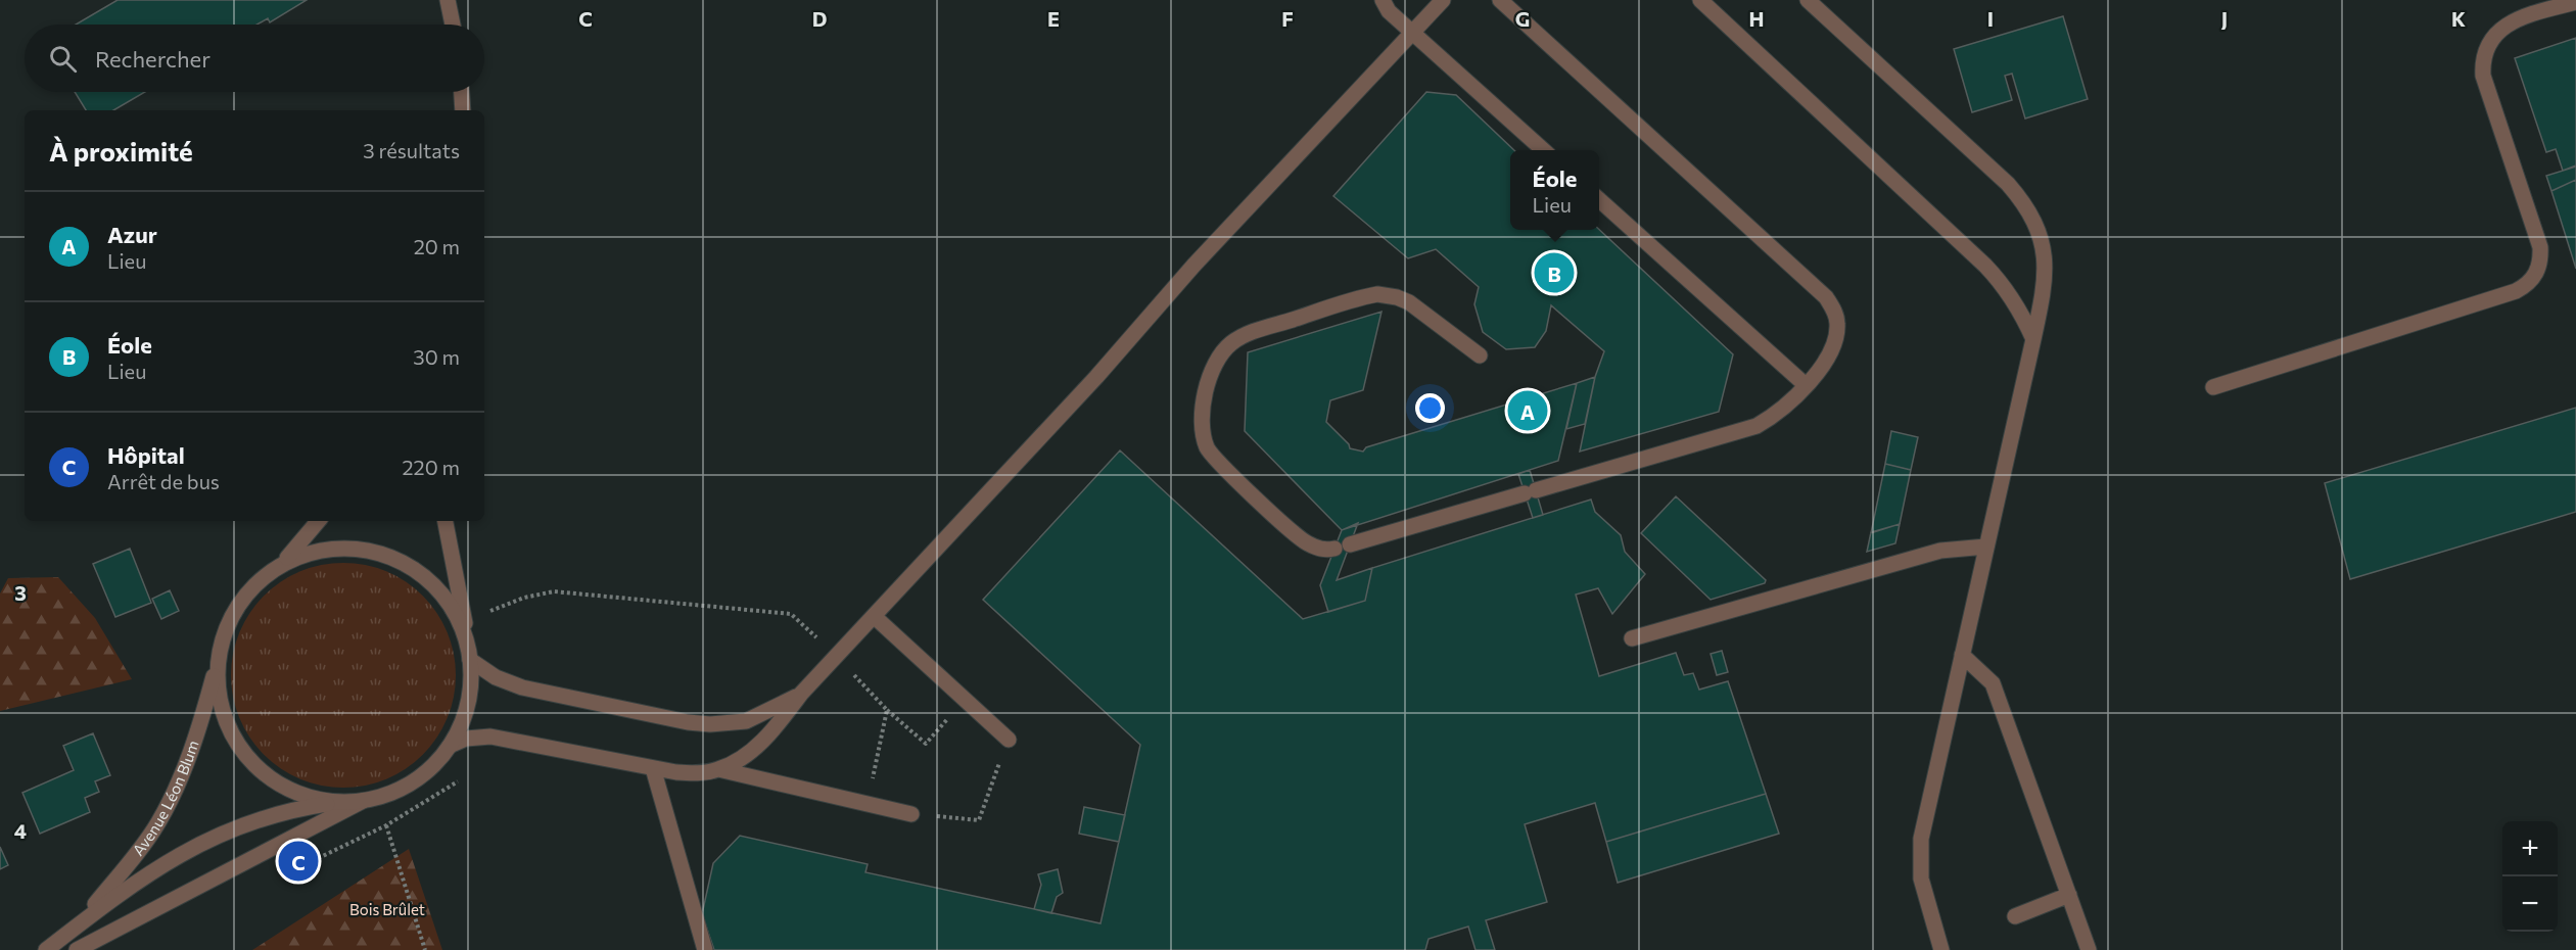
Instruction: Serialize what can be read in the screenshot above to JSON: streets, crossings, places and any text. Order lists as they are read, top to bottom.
{
  "streets": {
    "street": ["Avenue Léon Blum"]
  },
  "parks": ["Bois Brûlet"],
  "page": {
    "search": "Rechercher",
    "heading": ["À proximité", "3 résultats"],
    "popup": ["Éole", "Lieu"],
    "list": [
      {
        "mark": "A",
        "name": "Azur",
        "note": "Lieu",
        "value": "20 m"
      },
      {
        "mark": "B",
        "name": "Éole",
        "note": "Lieu",
        "value": "30 m"
      },
      {
        "mark": "C",
        "name": "Hôpital",
        "note": "Arrêt de bus",
        "value": "220 m"
      }
    ],
    "pins": ["B", "A", "C"],
    "map_buttons": ["+", "−"]
  },
  "grid": {
    "columns": [
      "C",
      "D",
      "E",
      "F",
      "G",
      "H",
      "I",
      "J",
      "K"
    ],
    "rows": ["3", "4"]
  }
}
